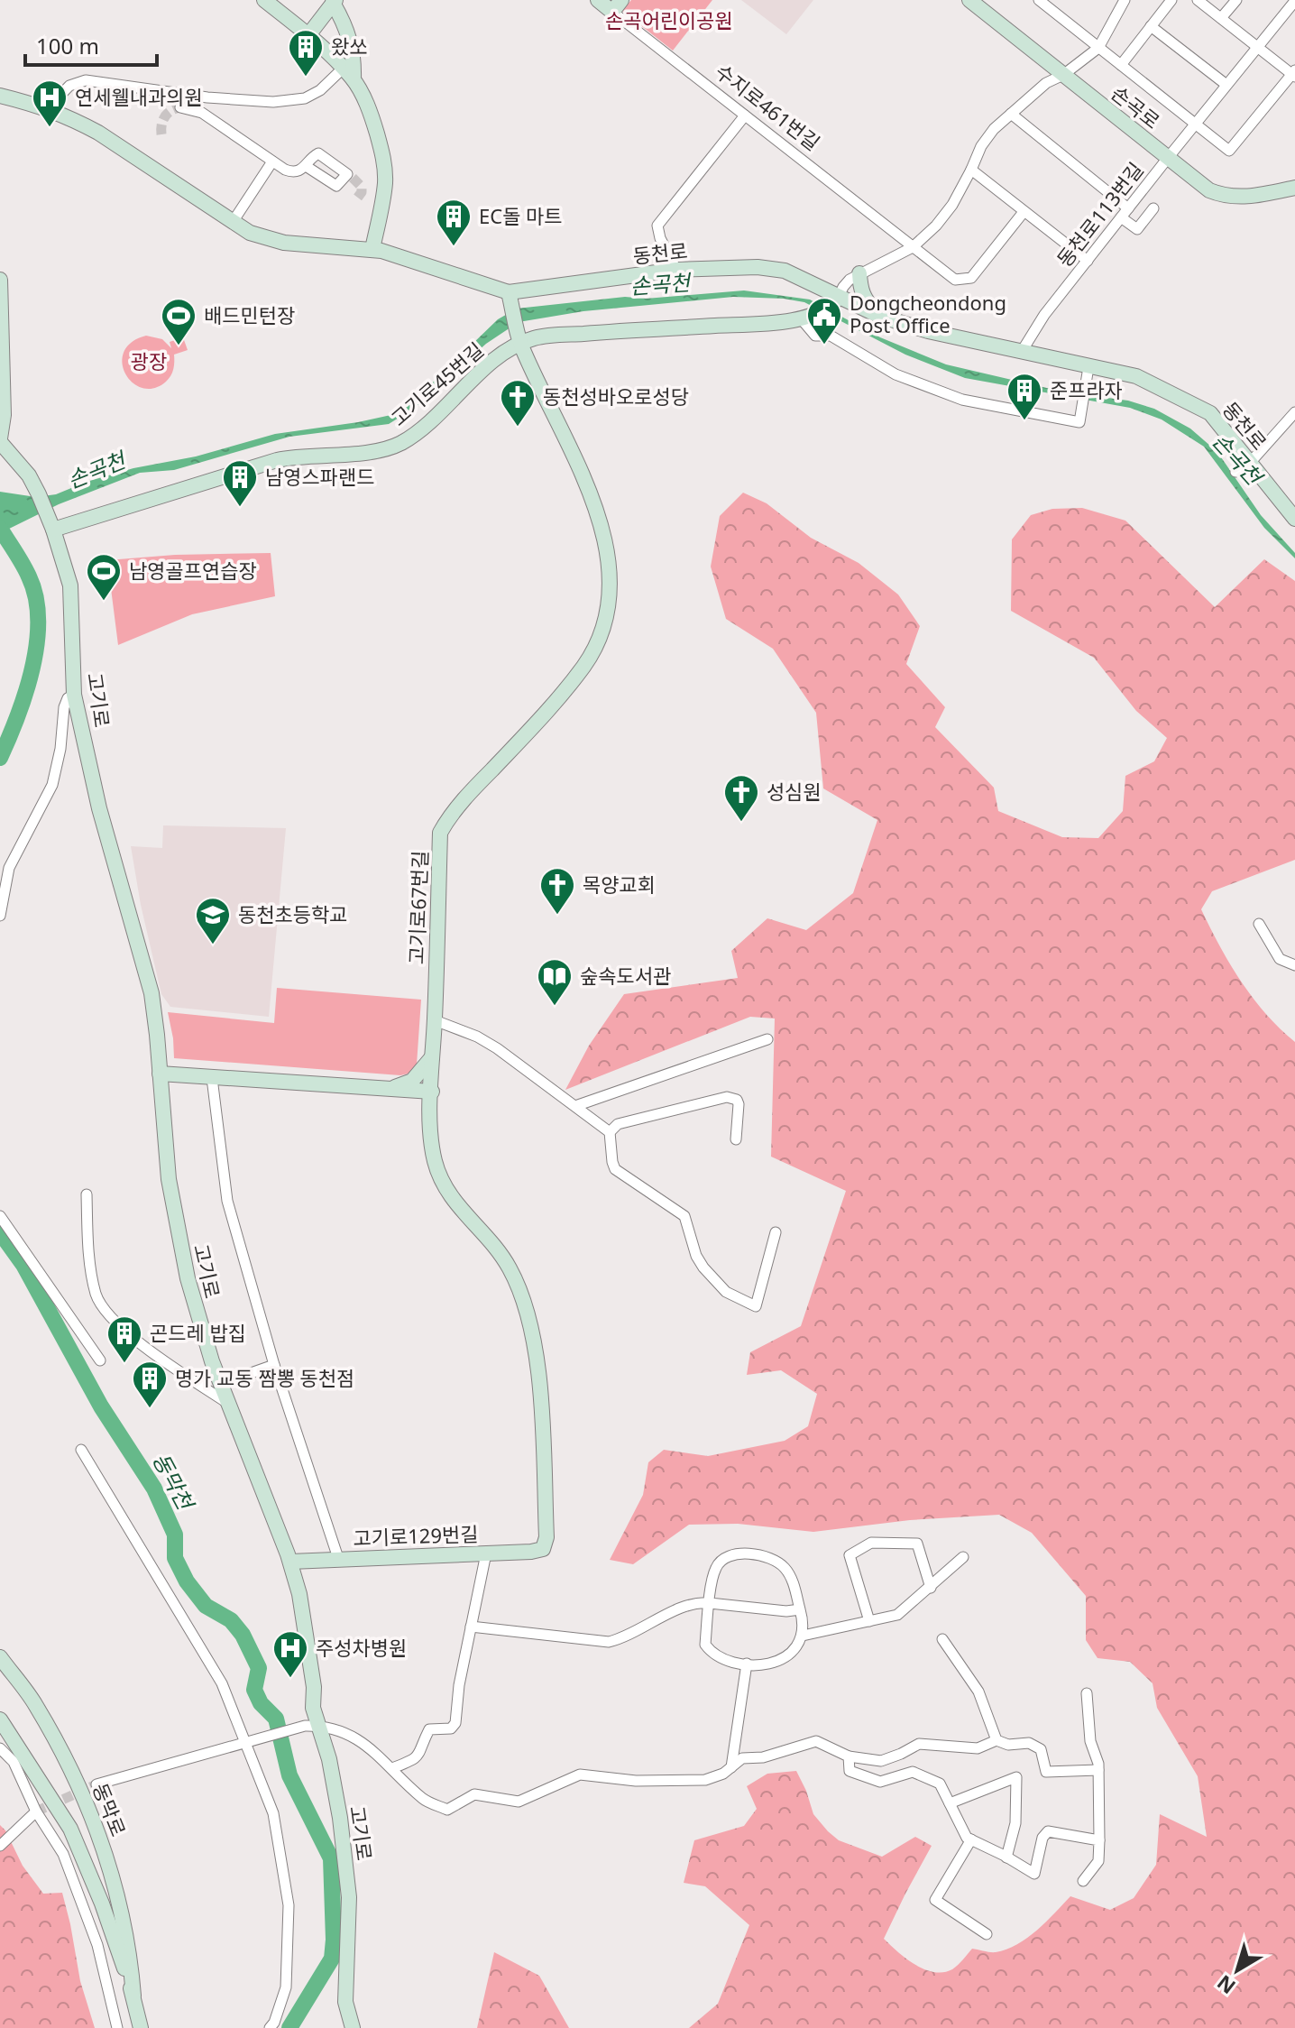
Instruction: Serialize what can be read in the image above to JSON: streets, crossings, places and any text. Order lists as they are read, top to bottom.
{
  "streets": {
    "street": [
      "수지로461번길",
      "손곡로",
      "동천로113번길",
      "동천로",
      "고기로45번길",
      "고기로",
      "고기로67번길",
      "고기로129번길",
      "동막로"
    ]
  },
  "crossings": [
    ["손곡로", "동천로113번길"],
    ["동천로113번길", "동천로"],
    ["동천로", "고기로67번길"],
    ["고기로45번길", "고기로"],
    ["고기로45번길", "고기로67번길"],
    ["고기로", "고기로129번길"],
    ["고기로67번길", "고기로129번길"]
  ],
  "water": ["손곡천", "동막천"],
  "parks": ["손곡어린이공원", "광장"],
  "places": {
    "building": [
      "왔쏘",
      "EC돌 마트",
      "준프라자",
      "남영스파랜드",
      "곤드레 밥집",
      "명가 교동 짬뽕 동천점"
    ],
    "hospital": ["연세웰내과의원", "주성차병원"],
    "public building": ["Dongcheondong Post Office"],
    "sports": ["배드민턴장", "남영골프연습장"],
    "church": ["동천성바오로성당", "성심원", "목양교회"],
    "school or university": ["동천초등학교"],
    "library": ["숲속도서관"]
  },
  "scale_bar": "100 m",
  "north": "bottom left"
}
